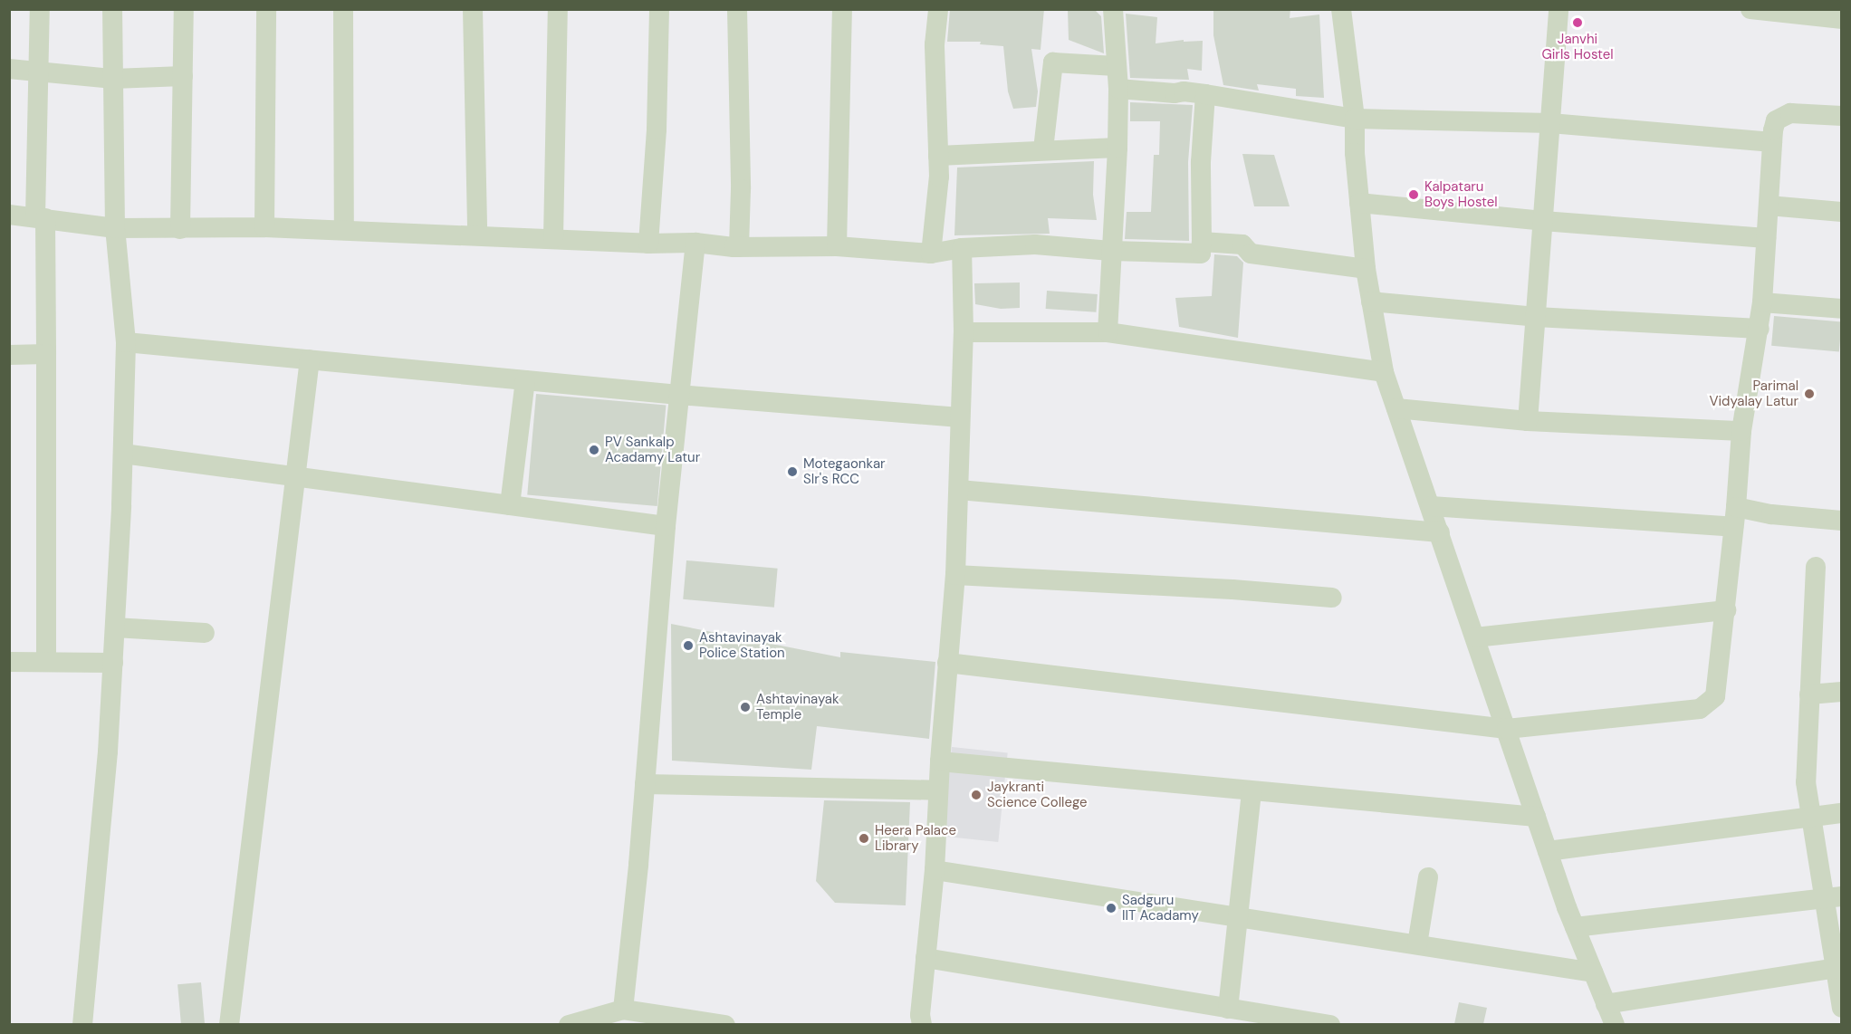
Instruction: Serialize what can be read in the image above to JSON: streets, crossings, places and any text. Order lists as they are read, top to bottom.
{
  "places": [
    "Janvhi Girls Hostel",
    "Kalpataru Boys Hostel",
    "Parimal Vidyalay Latur",
    "PV Sankalp Acadamy Latur",
    "Motegaonkar SIr's RCC",
    "Ashtavinayak Police Station",
    "Ashtavinayak Temple",
    "Jaykranti Science College",
    "Heera Palace Library",
    "Sadguru IIT Acadamy"
  ]
}
